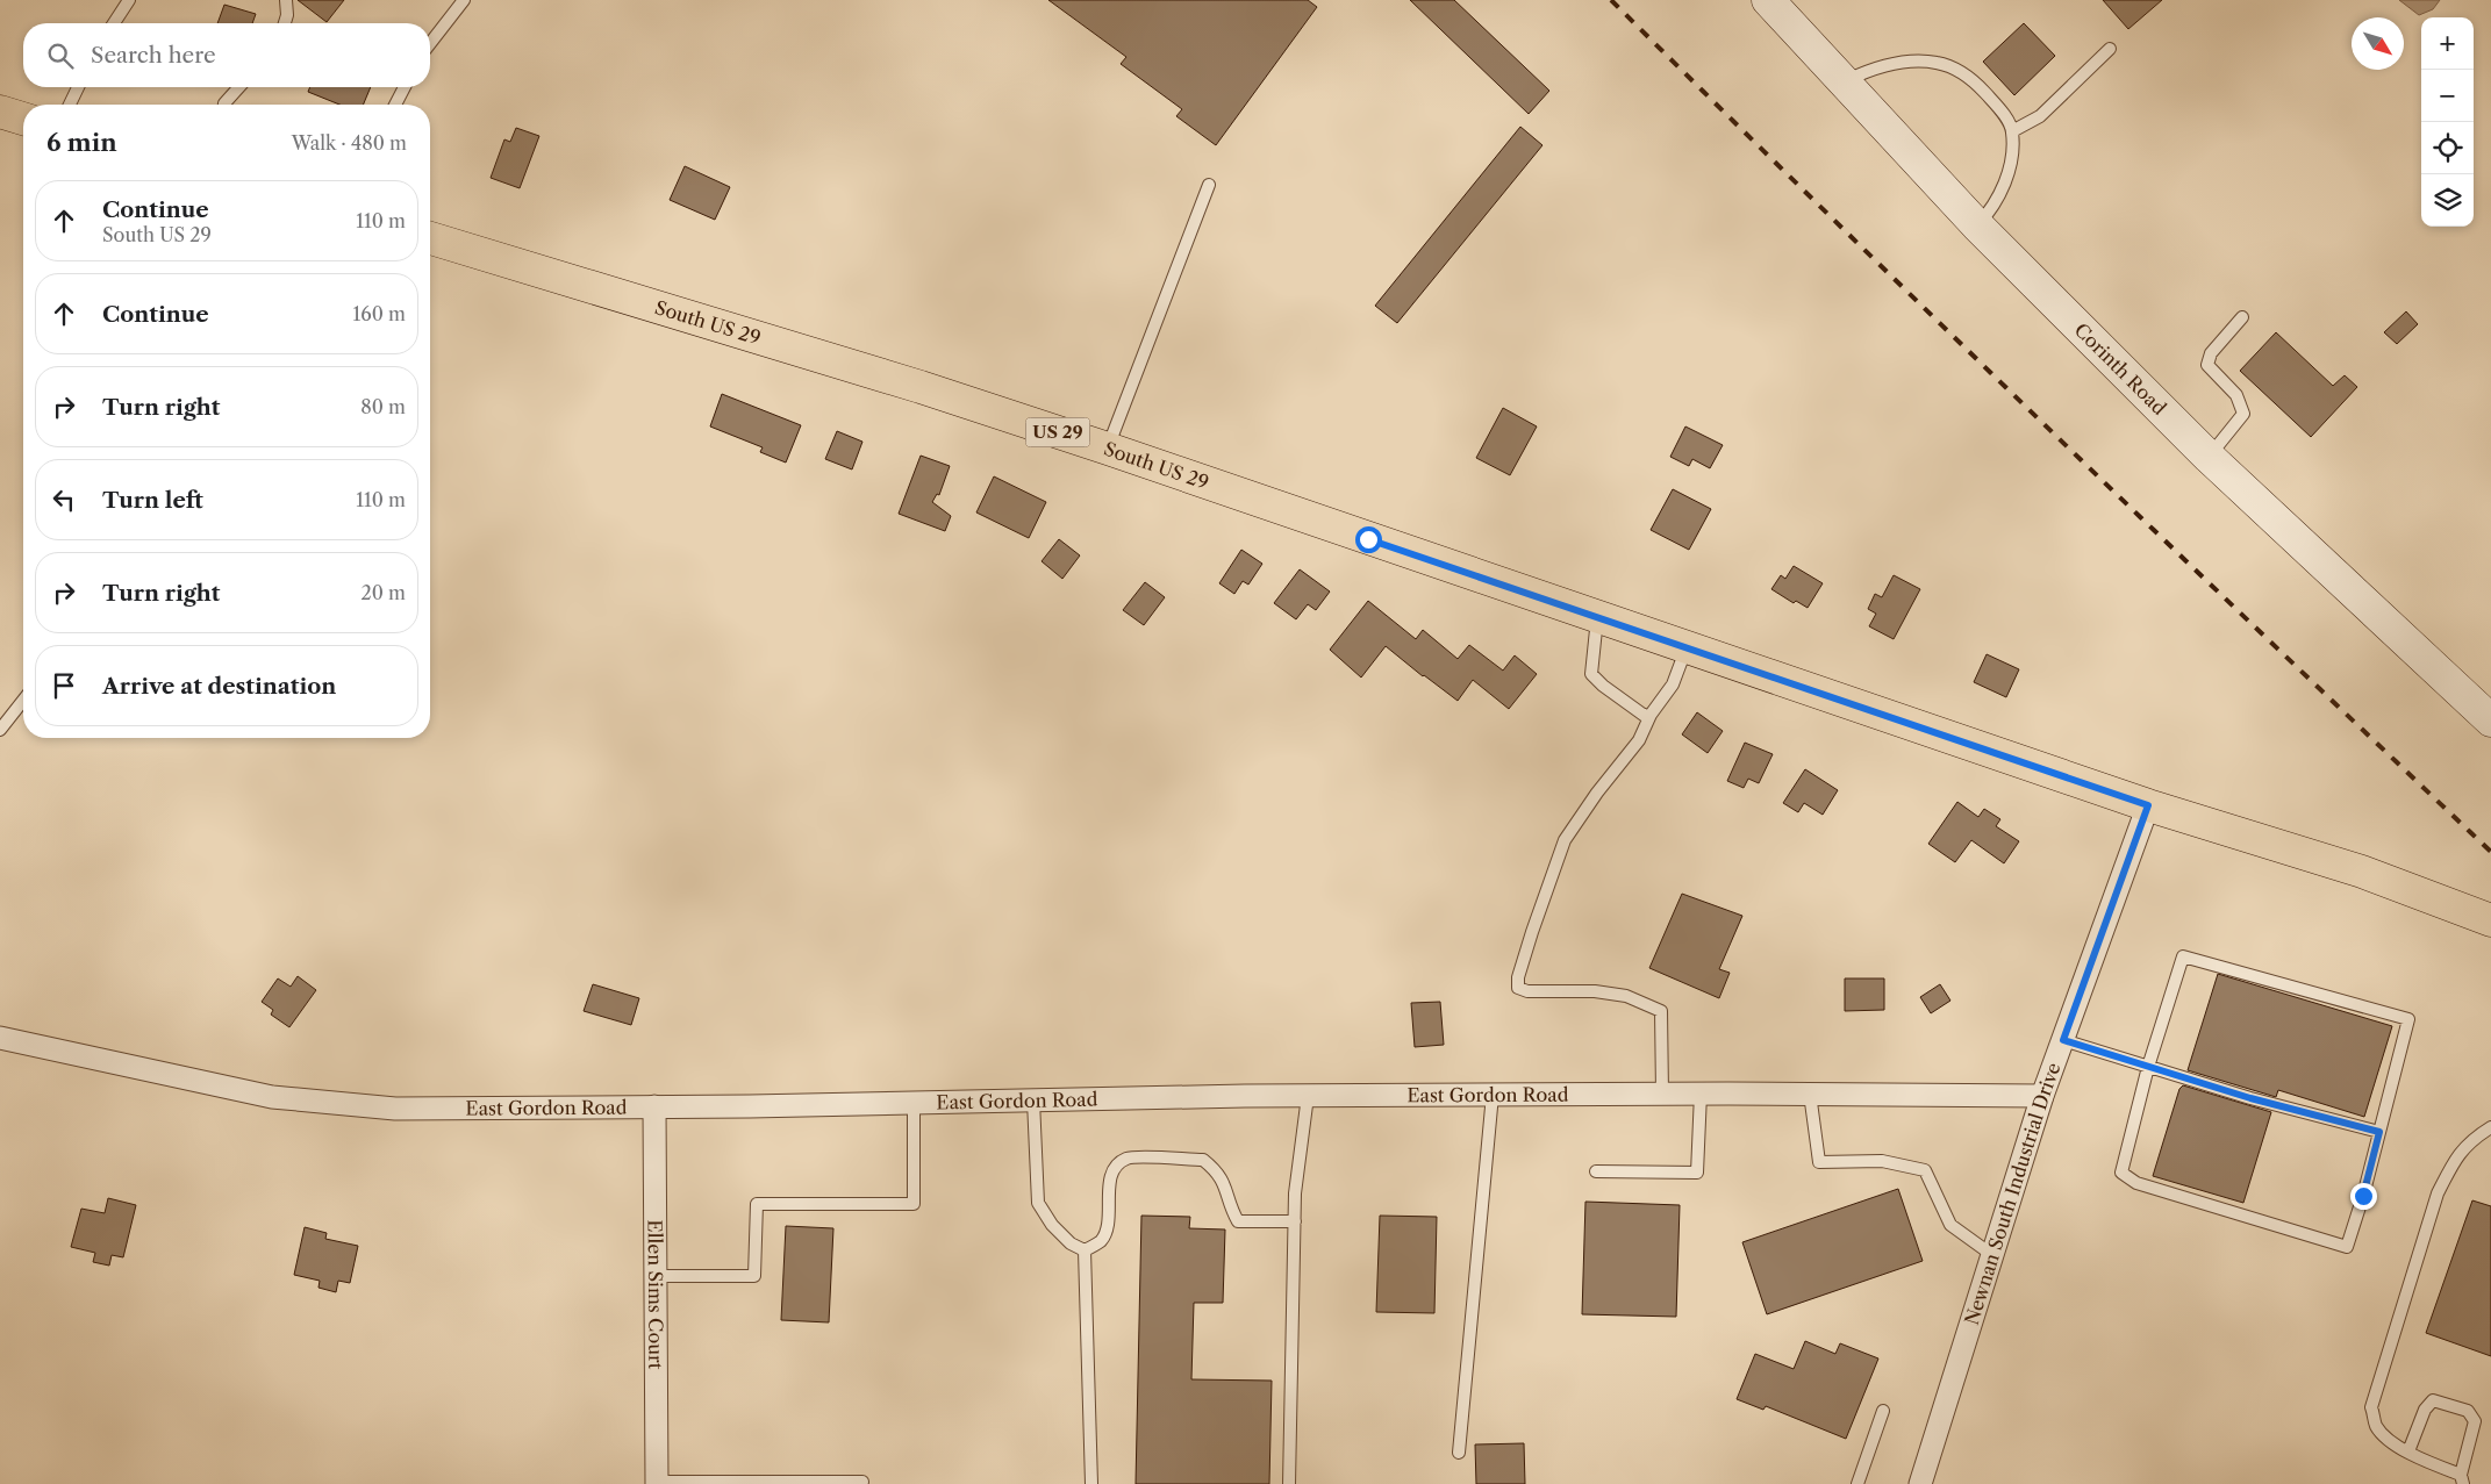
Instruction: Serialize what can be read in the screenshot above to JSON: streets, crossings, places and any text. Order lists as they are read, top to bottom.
{
  "streets": {
    "main road": ["South US 29", "US 29"],
    "street": [
      "Corinth Road",
      "East Gordon Road",
      "Newnan South Industrial Drive",
      "Ellen Sims Court"
    ]
  },
  "crossings": [
    ["South US 29", "US 29"],
    ["US 29", "Newnan South Industrial Drive"],
    ["East Gordon Road", "Newnan South Industrial Drive"],
    ["East Gordon Road", "Ellen Sims Court"]
  ],
  "north": "bottom right",
  "page": {
    "map_buttons": ["+", "−"],
    "search": "Search here",
    "heading": ["6 min", "Walk · 480 m"],
    "list": [
      ["Continue", "South US 29", "110 m"],
      ["Continue", "160 m"],
      ["Turn right", "80 m"],
      ["Turn left", "110 m"],
      ["Turn right", "20 m"],
      "Arrive at destination"
    ]
  }
}
